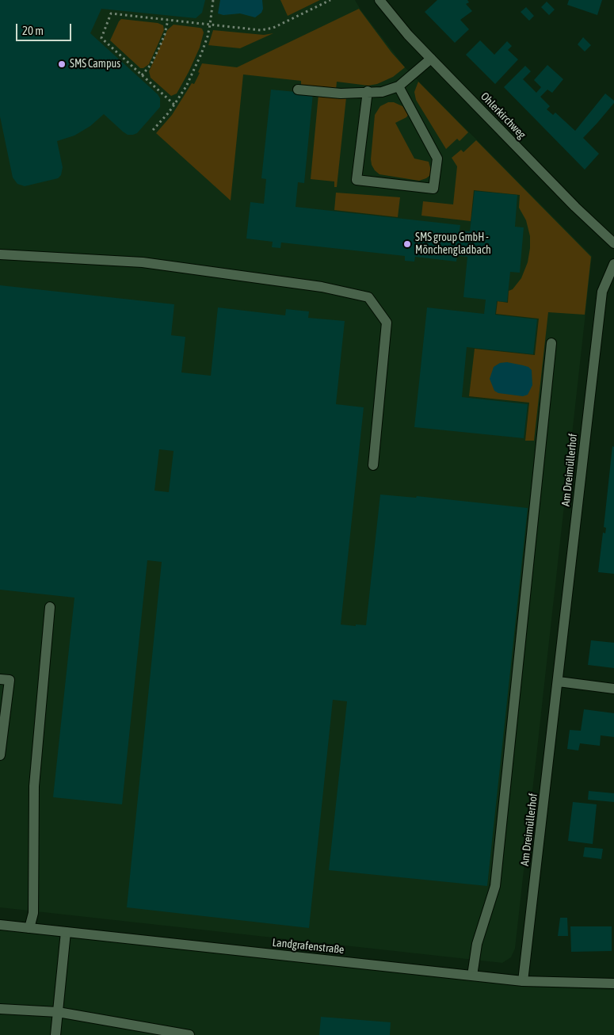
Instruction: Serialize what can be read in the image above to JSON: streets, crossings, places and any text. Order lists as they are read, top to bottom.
{
  "streets": {
    "street": ["Ohlerkirchweg", "Am Dreimüllerhof", "Landgrafenstraße"]
  },
  "crossings": [
    ["Am Dreimüllerhof", "Landgrafenstraße"]
  ],
  "places": ["SMS Campus", "SMS group GmbH - Mönchengladbach"],
  "scale_bar": "20 m"
}
